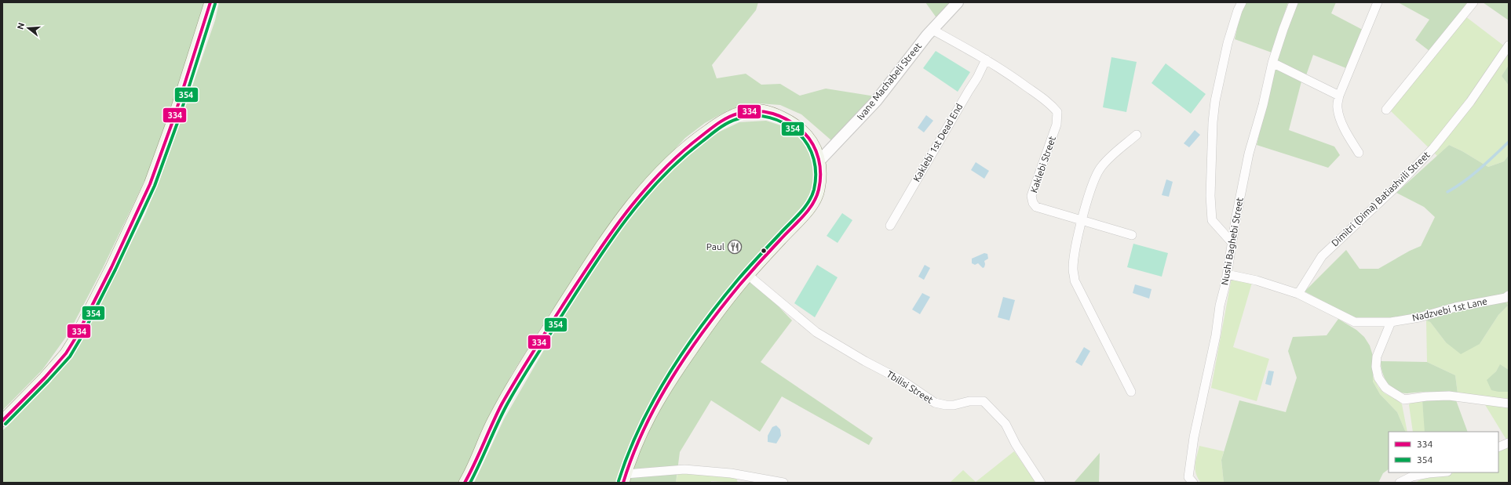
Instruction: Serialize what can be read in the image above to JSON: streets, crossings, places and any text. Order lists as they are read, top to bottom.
{
  "streets": {
    "street": [
      "Ivane Machabeli Street",
      "Kaklebi 1st Dead End",
      "Kaklebi Street",
      "Dimitri (Dima) Batiashvili Street",
      "Nushi Baghebi Street",
      "Nadzvebi 1st Lane",
      "Tbilisi Street"
    ]
  },
  "crossings": [
    ["Ivane Machabeli Street", "Kaklebi Street"],
    ["Kaklebi 1st Dead End", "Kaklebi Street"],
    ["Dimitri (Dima) Batiashvili Street", "Nadzvebi 1st Lane"]
  ],
  "places": {
    "restaurant": ["Paul"]
  },
  "lines": ["transit line 334", "transit line 354"],
  "legend": ["334", "354"],
  "north": "left"
}
